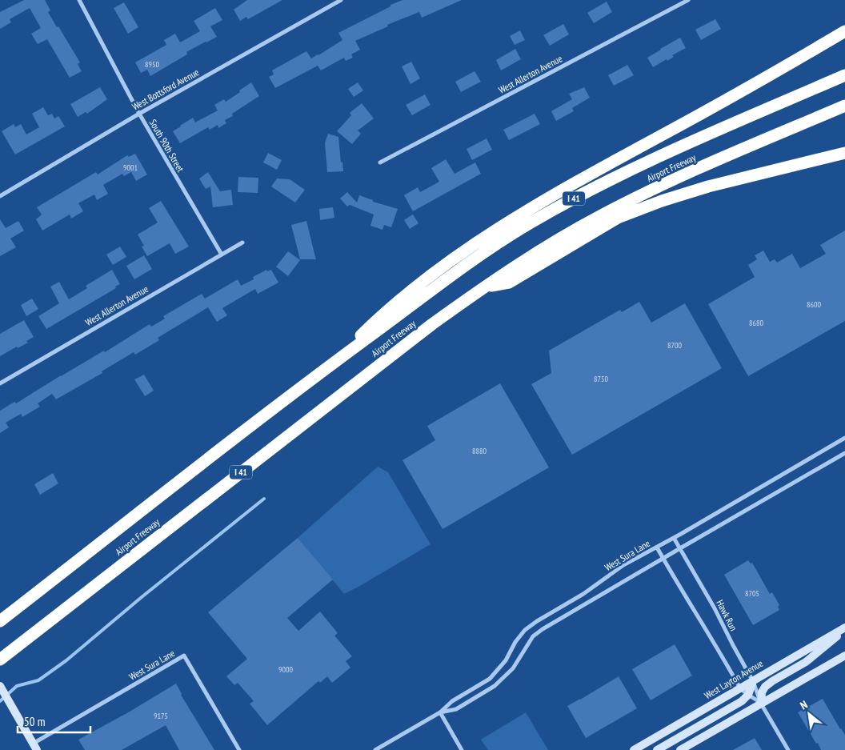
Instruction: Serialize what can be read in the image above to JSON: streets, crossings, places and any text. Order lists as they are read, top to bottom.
{
  "streets": {
    "highway": ["Airport Freeway", "I 41"],
    "main road": ["West Layton Avenue"],
    "street": [
      "West Allerton Avenue",
      "West Bottsford Avenue",
      "South 90th Street",
      "West Sura Lane",
      "Hawk Run"
    ]
  },
  "crossings": [
    ["West Allerton Avenue", "South 90th Street"],
    ["West Bottsford Avenue", "South 90th Street"],
    ["West Sura Lane", "Hawk Run"],
    ["Hawk Run", "West Layton Avenue"]
  ],
  "house_numbers": [
    "8950",
    "9001",
    "8600",
    "8680",
    "8700",
    "8750",
    "8880",
    "8705",
    "9000",
    "9175"
  ],
  "scale_bar": "50 m",
  "north": "top left"
}
